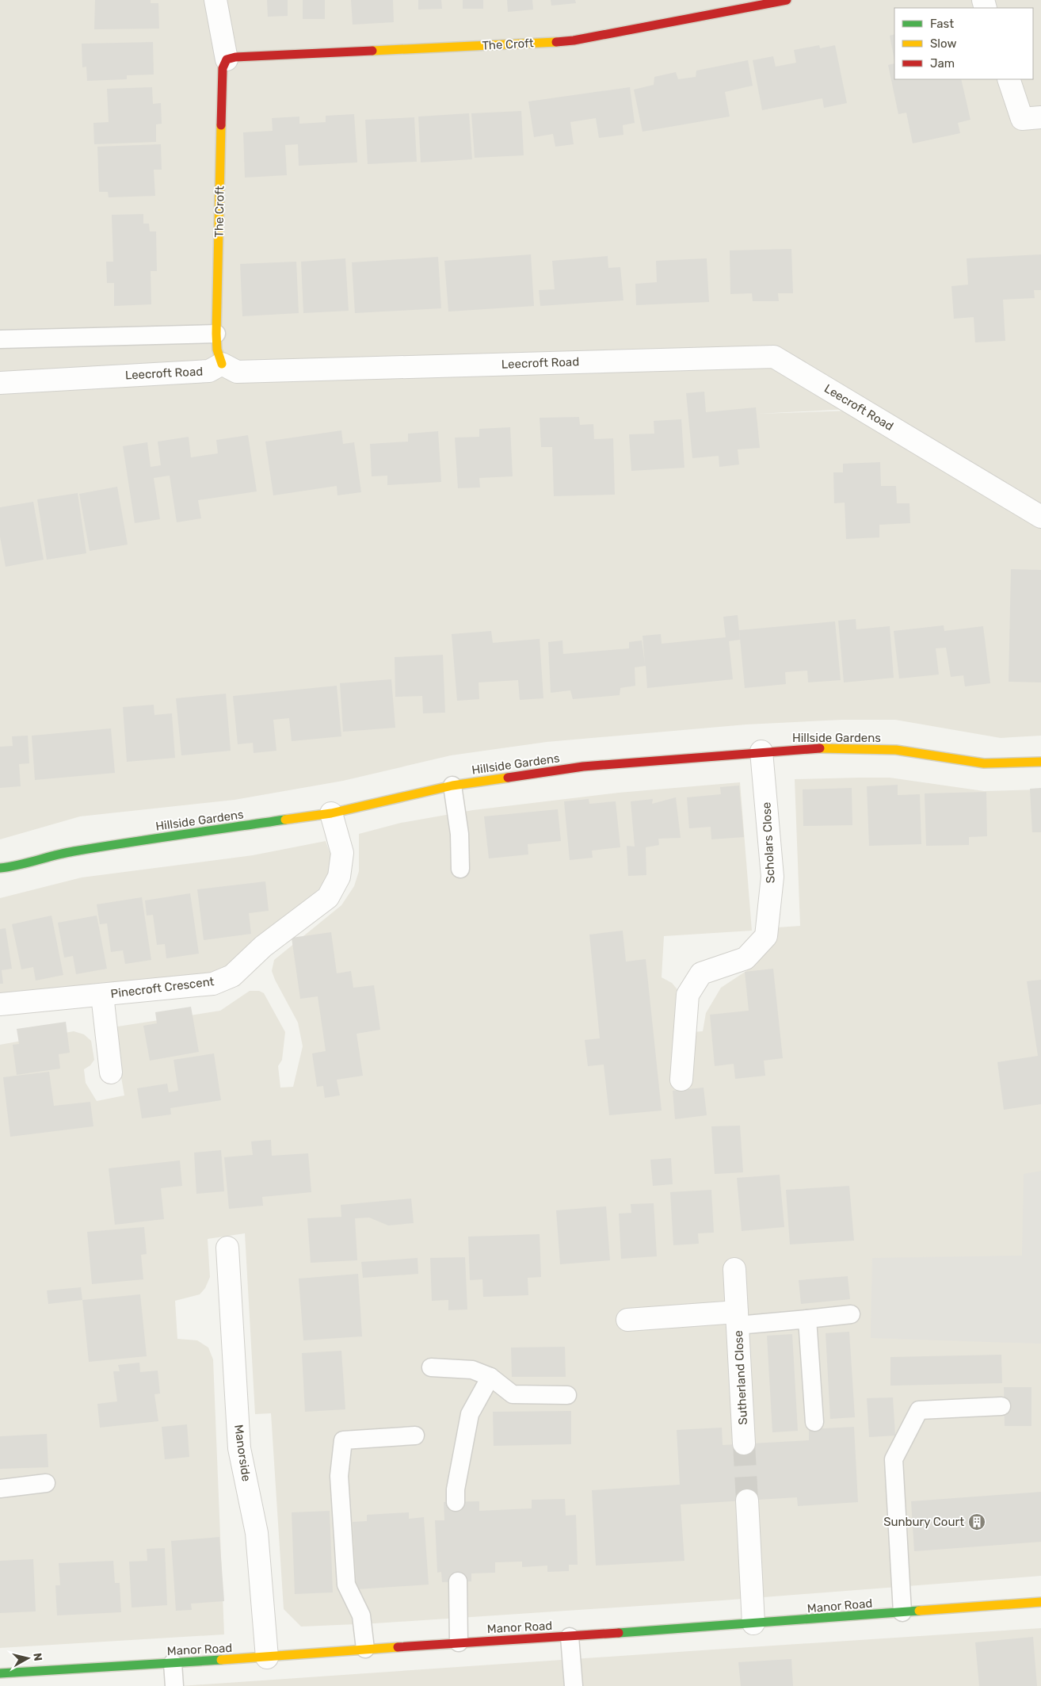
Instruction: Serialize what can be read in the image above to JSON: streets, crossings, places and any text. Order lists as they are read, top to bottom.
{
  "streets": {
    "street": [
      "The Croft",
      "Leecroft Road",
      "Hillside Gardens",
      "Scholars Close",
      "Pinecroft Crescent",
      "Sutherland Close",
      "Manorside",
      "Manor Road"
    ]
  },
  "crossings": [
    ["The Croft", "Leecroft Road"],
    ["Hillside Gardens", "Scholars Close"],
    ["Hillside Gardens", "Pinecroft Crescent"],
    ["Manorside", "Manor Road"]
  ],
  "places": {
    "building": ["Sunbury Court"]
  },
  "legend": ["Fast", "Slow", "Jam"],
  "north": "right"
}
